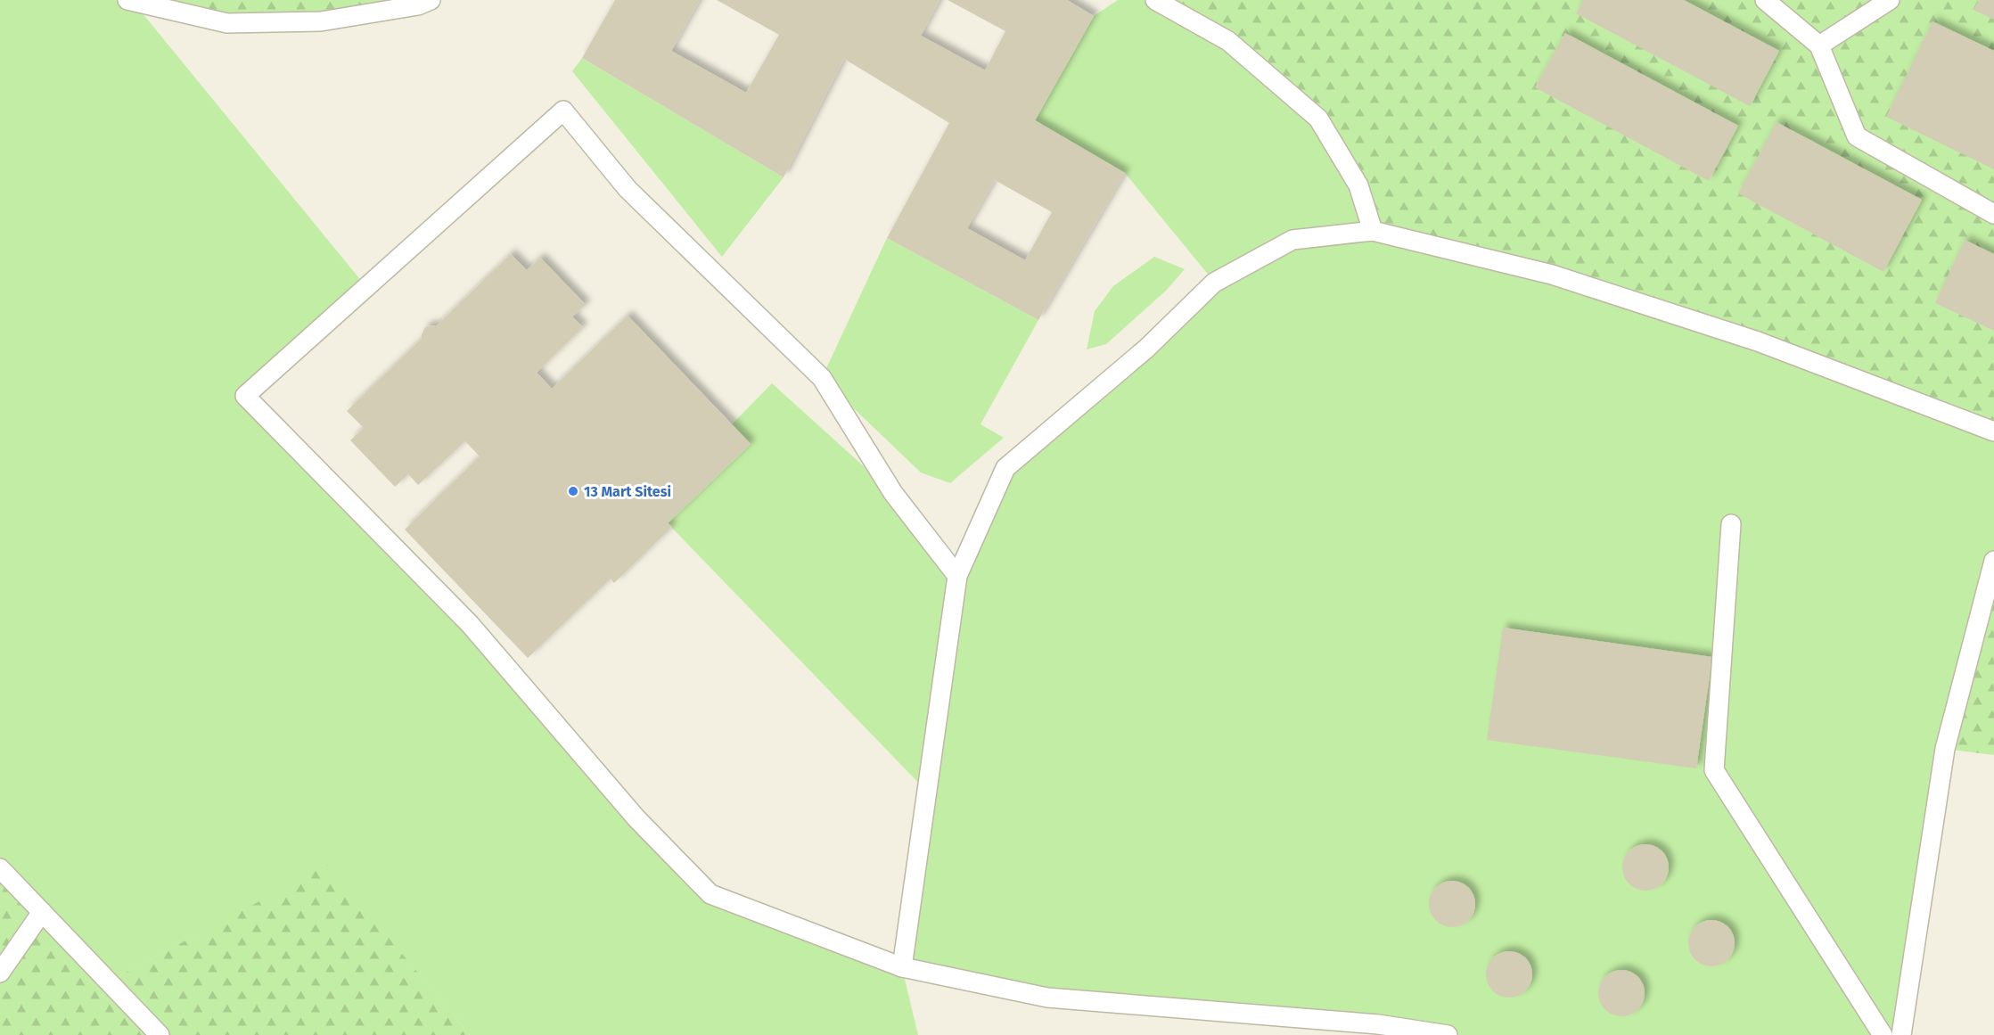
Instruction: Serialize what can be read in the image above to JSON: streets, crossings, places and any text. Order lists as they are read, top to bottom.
{
  "places": ["13 Mart Sitesi"]
}
